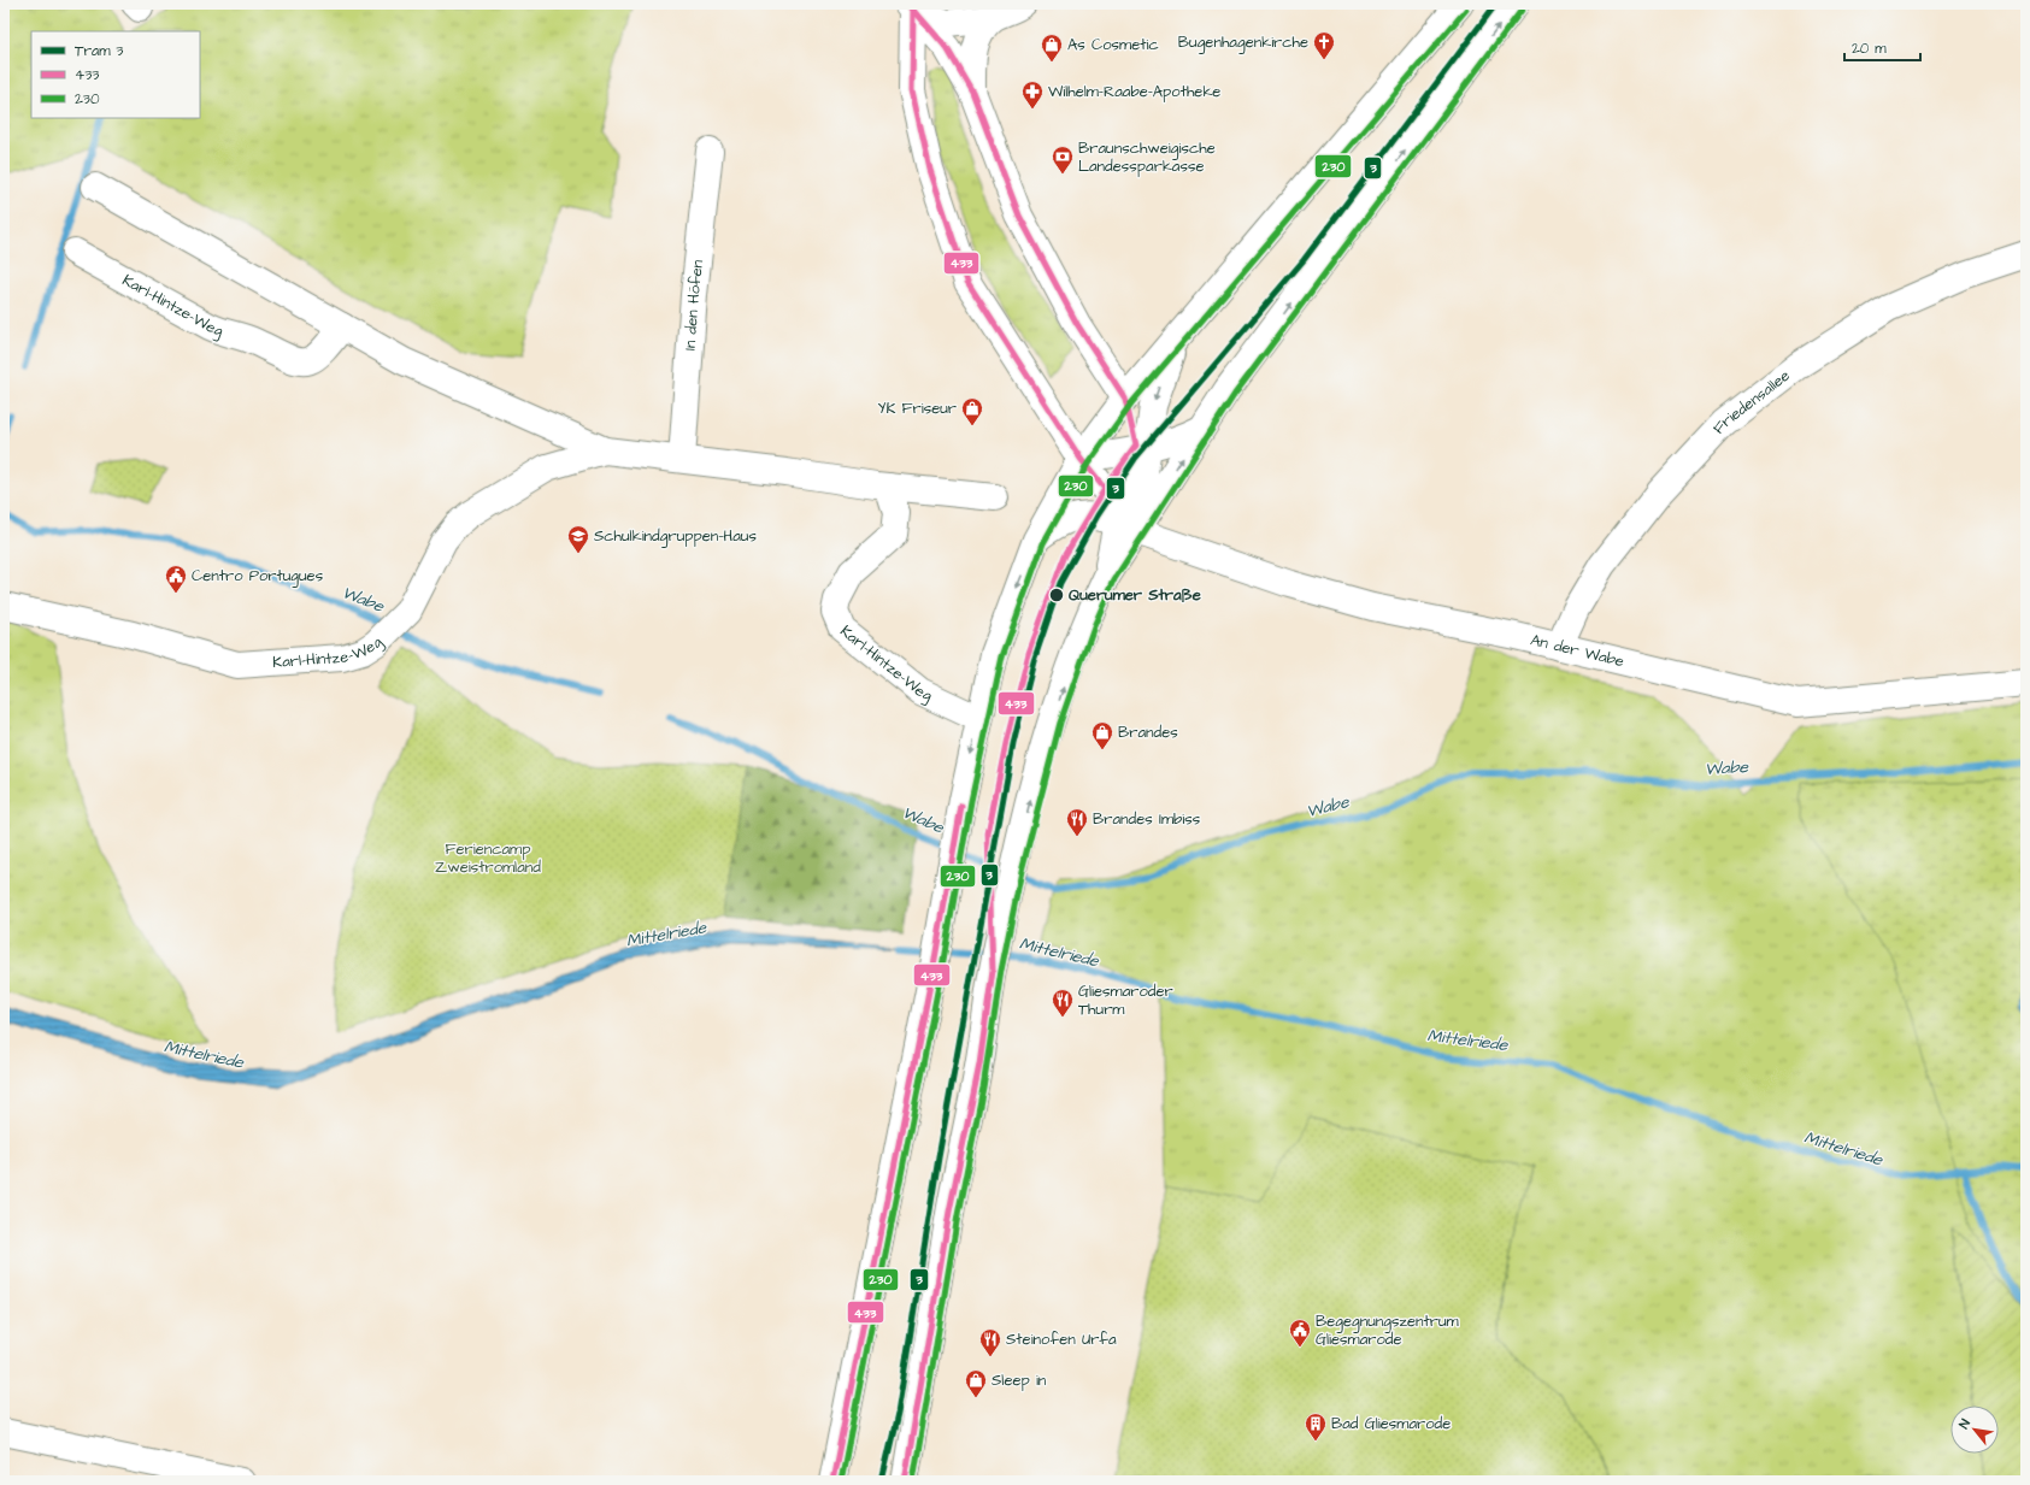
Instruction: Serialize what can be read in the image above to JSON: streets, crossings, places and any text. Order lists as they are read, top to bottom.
{
  "streets": {
    "street": [
      "Karl-Hintze-Weg",
      "In den Höfen",
      "Friedensallee",
      "An der Wabe"
    ]
  },
  "crossings": [
    ["Karl-Hintze-Weg", "In den Höfen"],
    ["Friedensallee", "An der Wabe"]
  ],
  "water": ["Wabe", "Mittelriede"],
  "parks": ["Feriencamp Zweistromland"],
  "places": {
    "church": ["Bugenhagenkirche"],
    "shop": [
      "As Cosmetic",
      "YK Friseur",
      "Brandes",
      "Sleep in"
    ],
    "pharmacy": ["Wilhelm-Raabe-Apotheke"],
    "bank": ["Braunschweigische Landessparkasse"],
    "school or university": ["Schulkindgruppen-Haus"],
    "public building": ["Centro Portugues", "Begegnungszentrum Gliesmarode"],
    "other": ["Querumer Straße"],
    "restaurant": ["Brandes Imbiss", "Gliesmaroder Thurm", "Steinofen Urfa"],
    "building": ["Bad Gliesmarode"]
  },
  "lines": ["tram line 3", "transit line 433", "transit line 230"],
  "legend": ["Tram 3", "433", "230"],
  "scale_bar": "20 m",
  "north": "top left"
}
